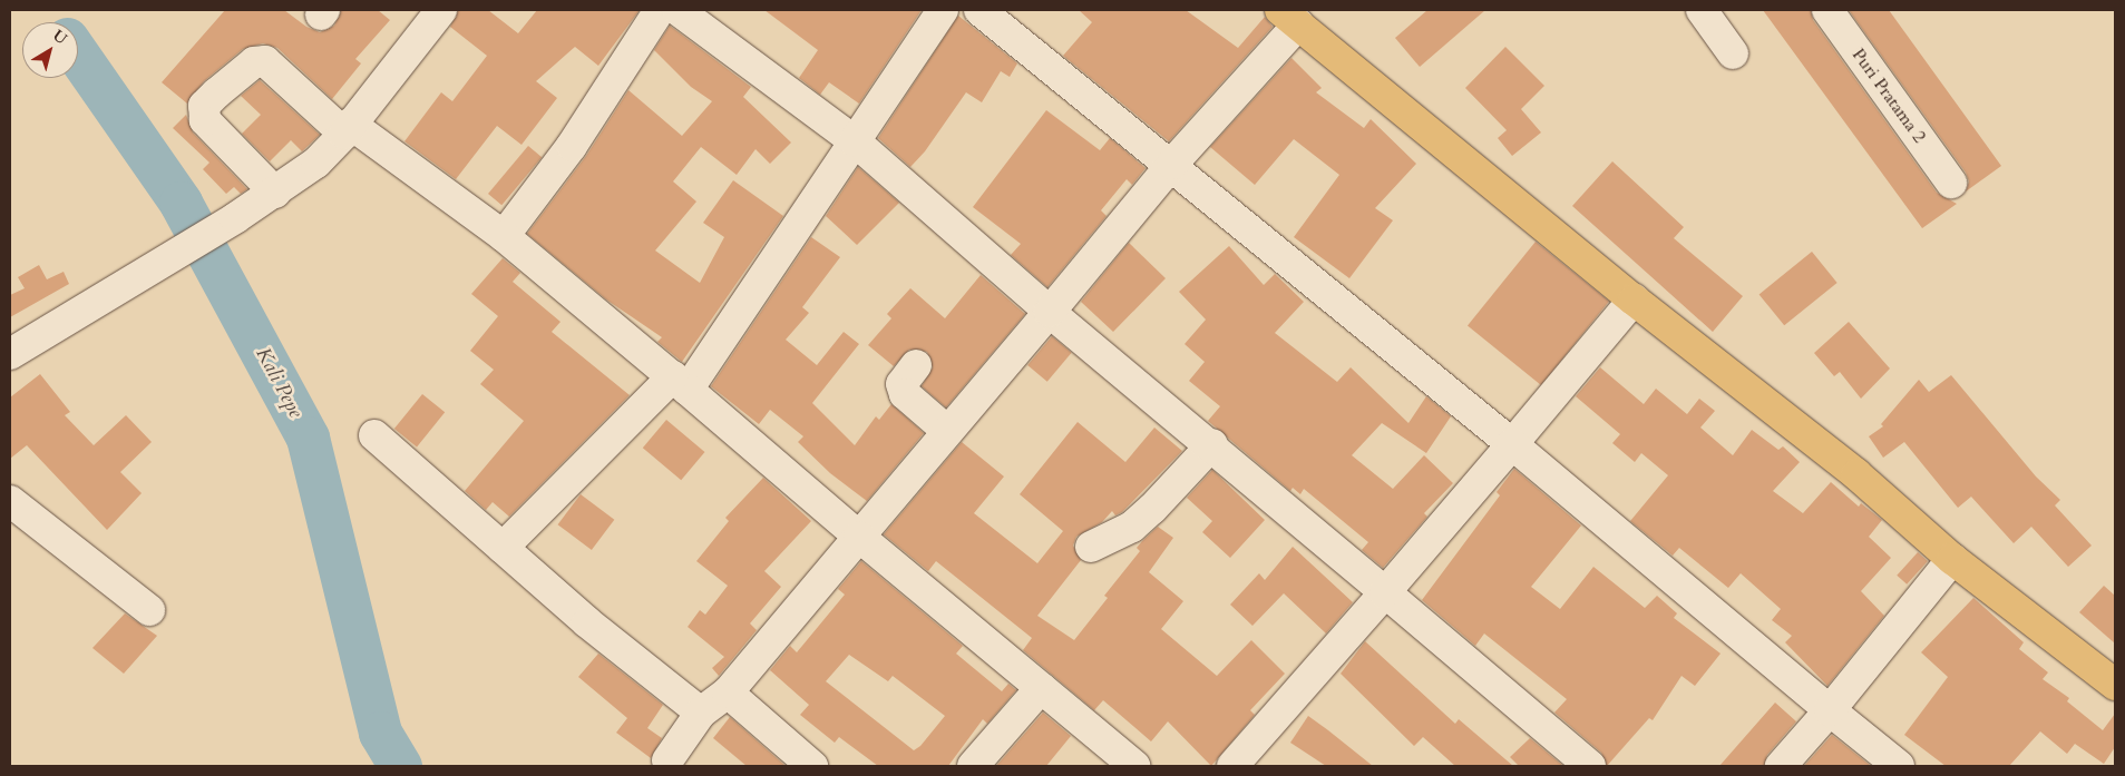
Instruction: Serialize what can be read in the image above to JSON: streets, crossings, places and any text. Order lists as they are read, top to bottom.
{
  "streets": {
    "street": ["Puri Pratama 2"]
  },
  "water": ["Kali Pepe"],
  "north": "top right"
}
